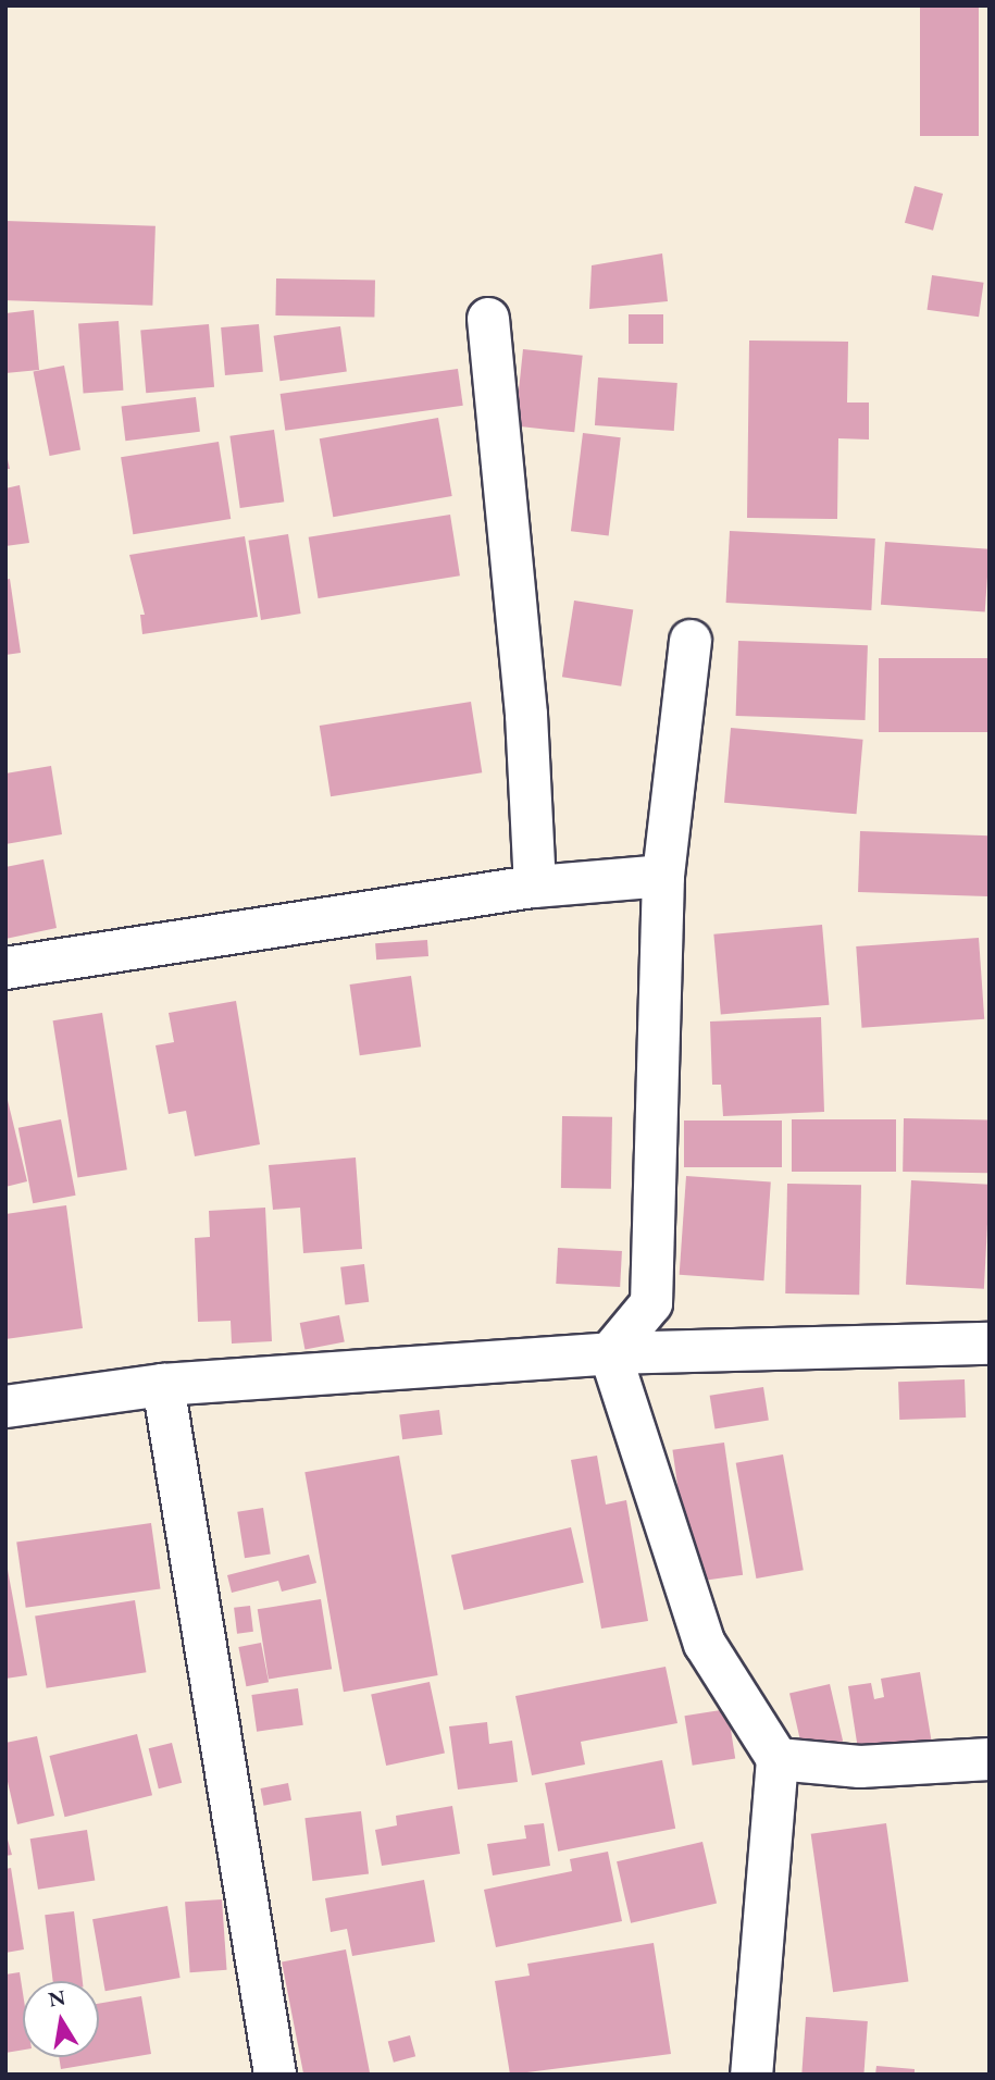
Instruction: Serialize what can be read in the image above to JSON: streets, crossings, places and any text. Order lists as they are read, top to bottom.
{
  "north": "top"
}
